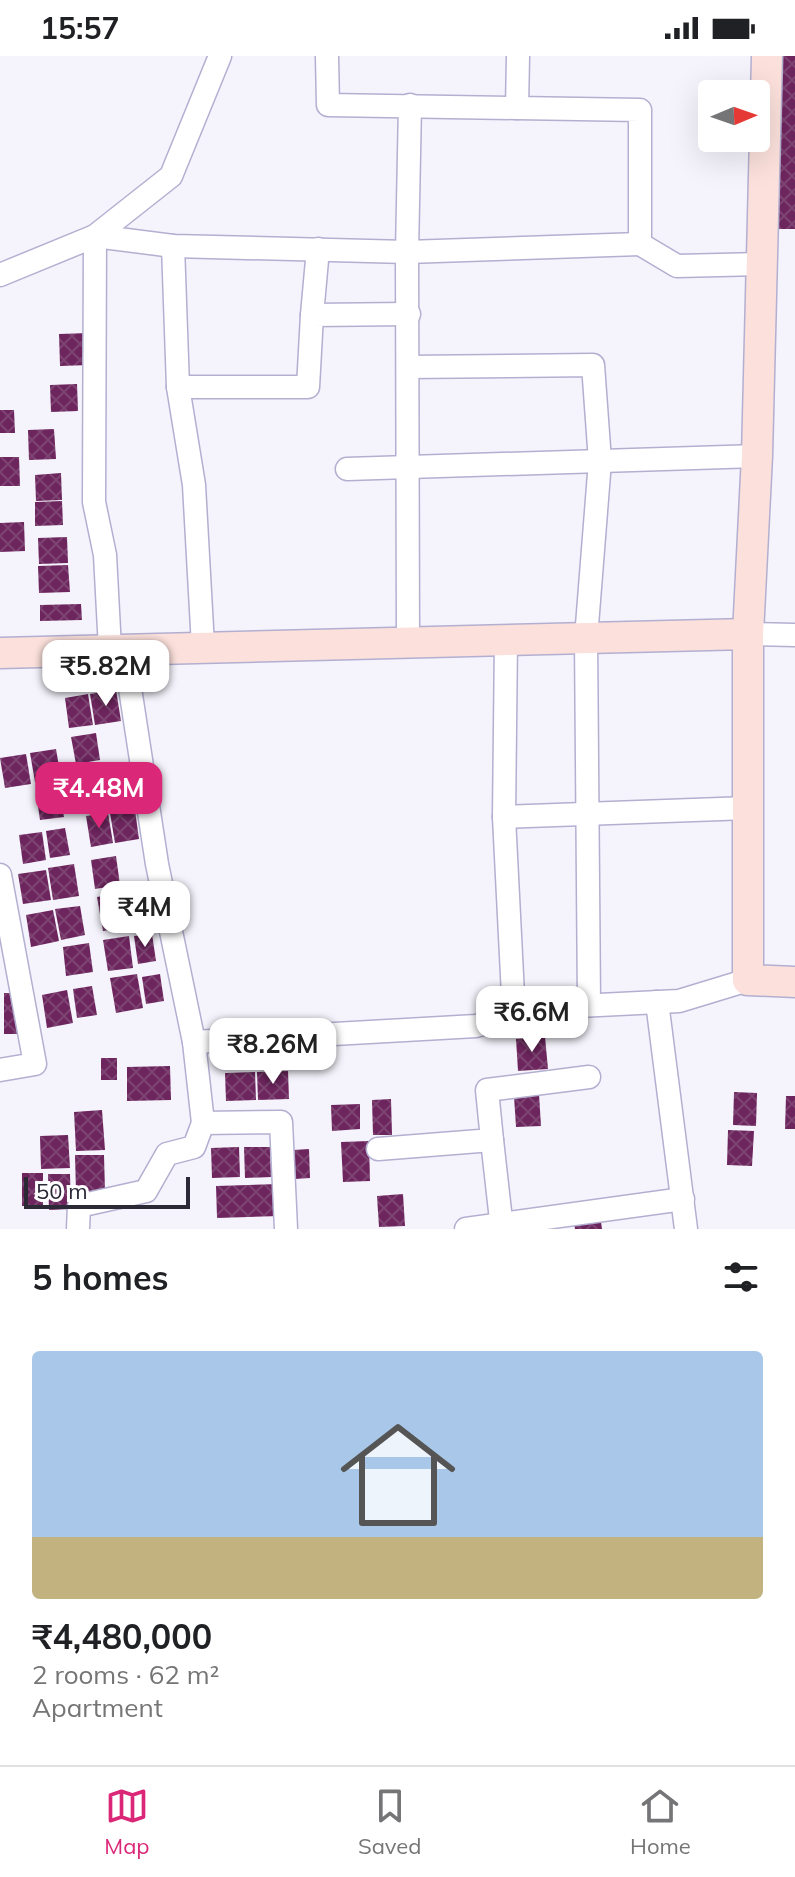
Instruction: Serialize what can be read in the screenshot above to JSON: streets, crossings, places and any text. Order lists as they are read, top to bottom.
{
  "scale_bar": "50 m",
  "north": "right",
  "page": {
    "status": "15:57",
    "price": [
      "₹5.82M",
      "₹4.48M",
      "₹4M",
      "₹6.6M",
      "₹8.26M"
    ],
    "scale": "50 m",
    "heading": "5 homes",
    "list": [
      {
        "name": "₹4,480,000",
        "note": "2 rooms · 62 m² · Apartment"
      }
    ],
    "tabs": ["Map", "Saved", "Home"]
  }
}
